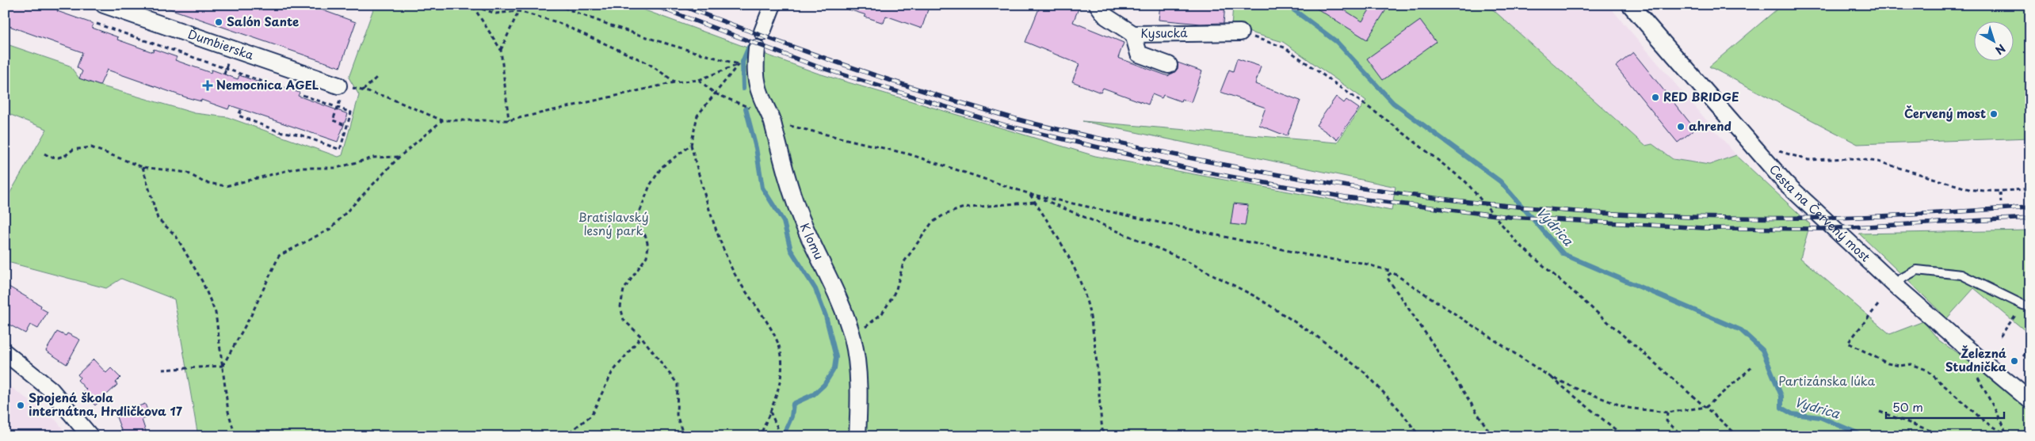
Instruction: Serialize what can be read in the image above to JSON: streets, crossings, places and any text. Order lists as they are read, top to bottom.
{
  "streets": {
    "street": [
      "Kysucká",
      "Ďumbierska",
      "Cesta na Červený most",
      "K lomu"
    ]
  },
  "water": ["Vydrica"],
  "parks": ["Bratislavský lesný park", "Partizánska lúka"],
  "places": {
    "other": [
      "Salón Sante",
      "RED BRIDGE",
      "Červený most",
      "ahrend",
      "Železná Studnička",
      "Spojená škola internátna, Hrdličkova 17"
    ],
    "health": ["Nemocnica AGEL"]
  },
  "scale_bar": "50 m",
  "north": "bottom right"
}
